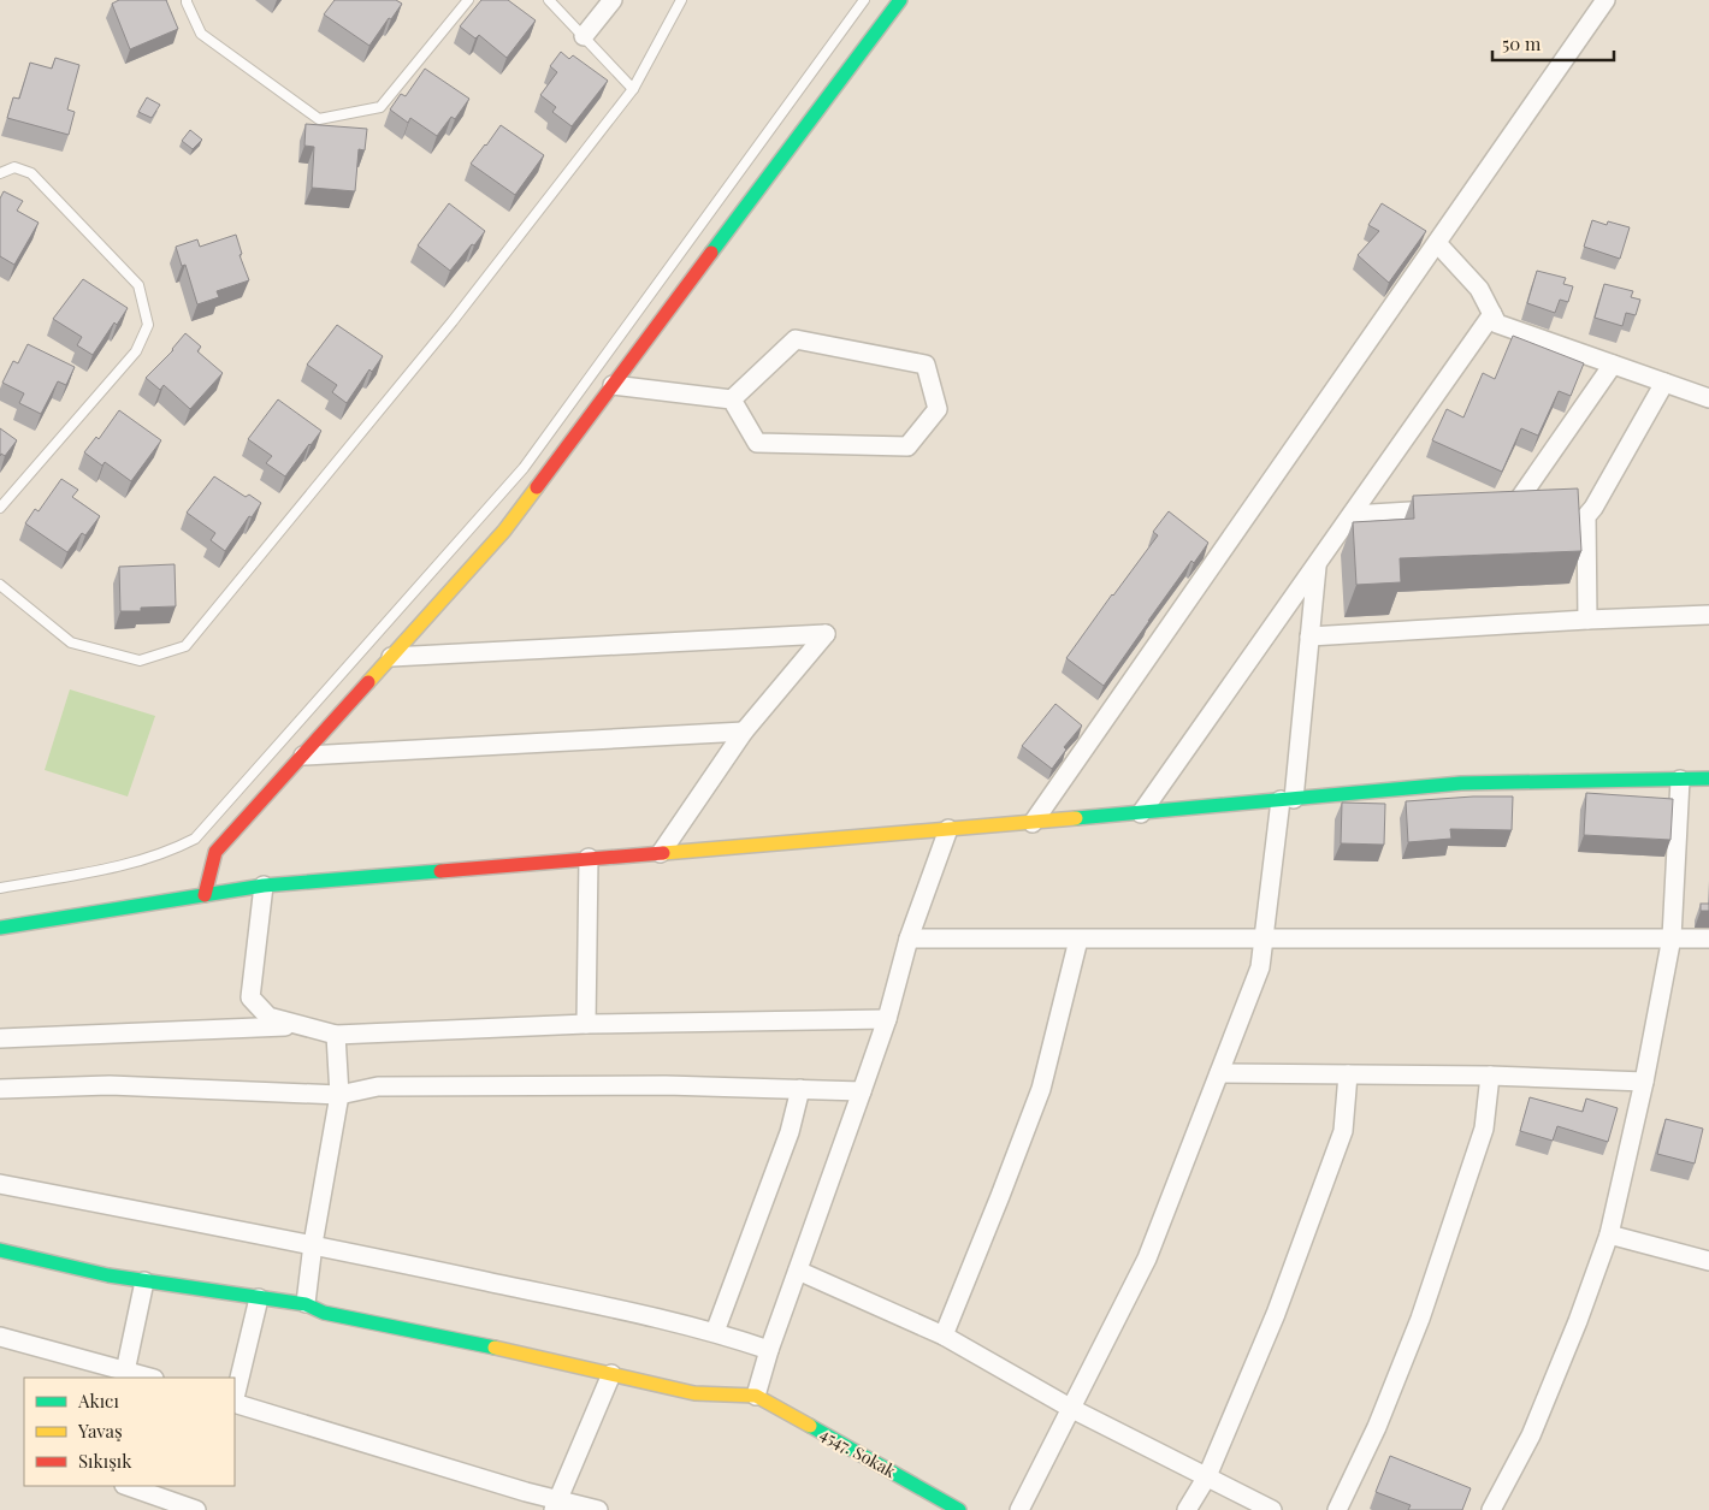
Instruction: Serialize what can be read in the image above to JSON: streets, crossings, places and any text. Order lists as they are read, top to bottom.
{
  "streets": {
    "street": ["4547. Sokak"]
  },
  "legend": ["Akıcı", "Yavaş", "Sıkışık"],
  "scale_bar": "50 m"
}
